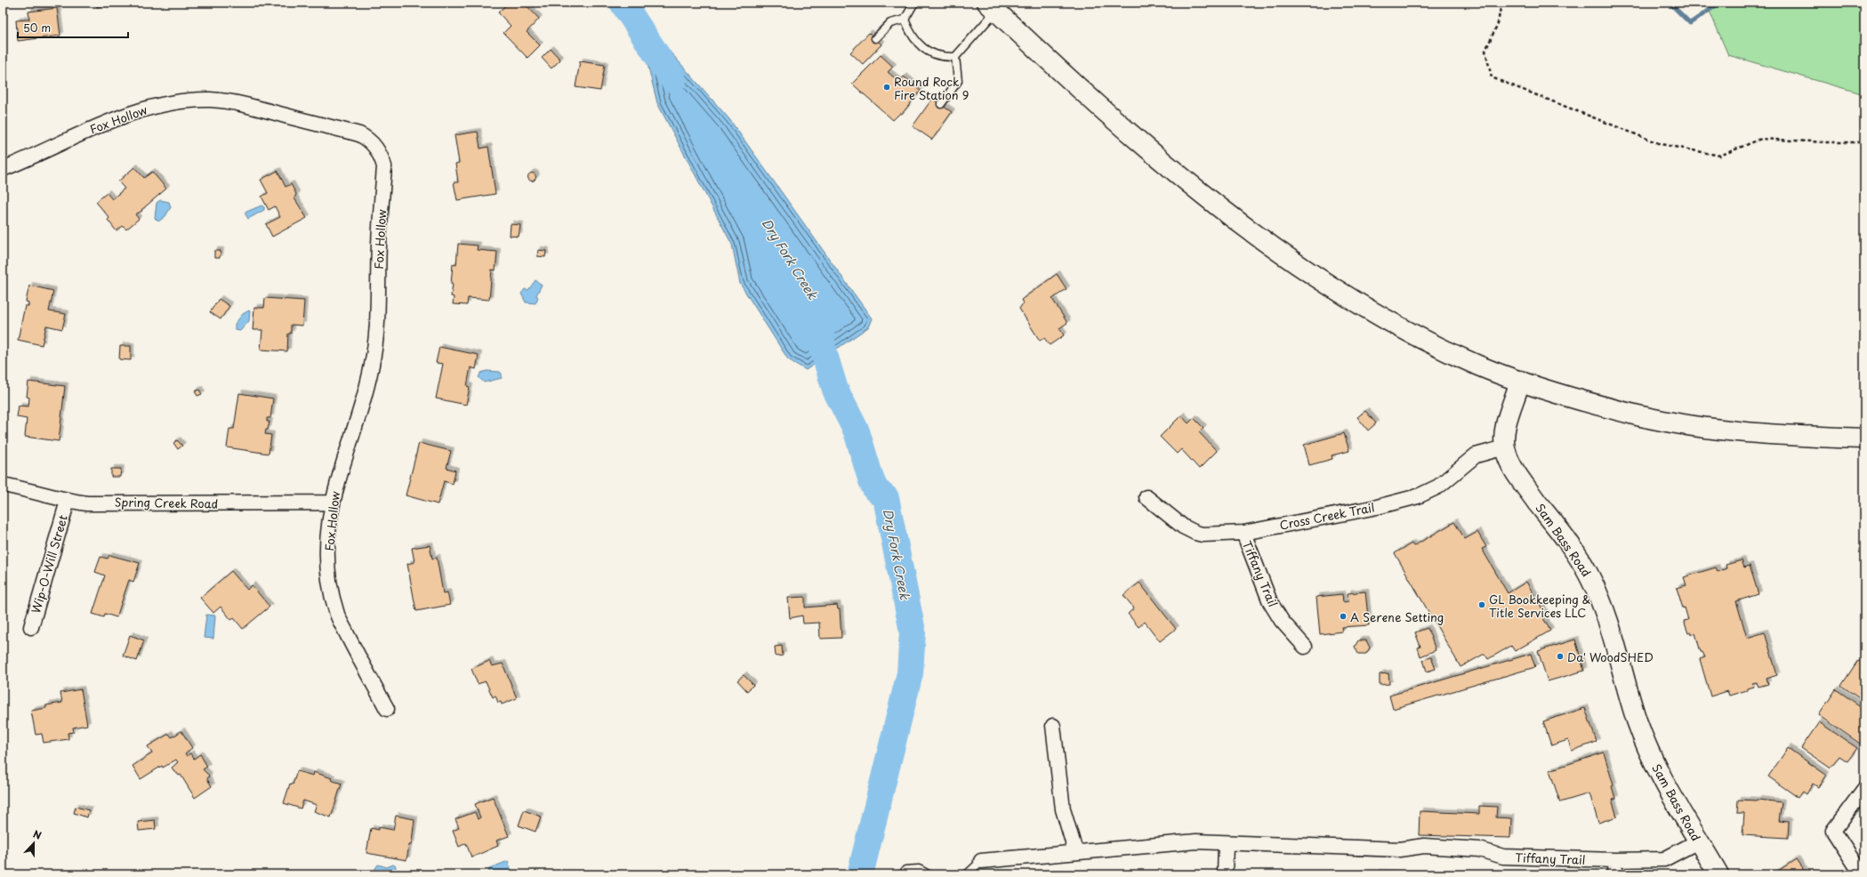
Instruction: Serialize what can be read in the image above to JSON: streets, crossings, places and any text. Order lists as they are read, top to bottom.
{
  "streets": {
    "main road": ["Sam Bass Road"],
    "street": [
      "Fox Hollow",
      "Spring Creek Road",
      "Cross Creek Trail",
      "Wip-O-Will Street",
      "Tiffany Trail"
    ]
  },
  "crossings": [
    ["Fox Hollow", "Spring Creek Road"],
    ["Spring Creek Road", "Wip-O-Will Street"],
    ["Cross Creek Trail", "Sam Bass Road"],
    ["Cross Creek Trail", "Tiffany Trail"],
    ["Sam Bass Road", "Tiffany Trail"]
  ],
  "water": ["Dry Fork Creek"],
  "places": [
    "Round Rock Fire Station 9",
    "GL Bookkeeping & Title Services LLC",
    "A Serene Setting",
    "Da' WoodSHED"
  ],
  "scale_bar": "50 m",
  "north": "top"
}
